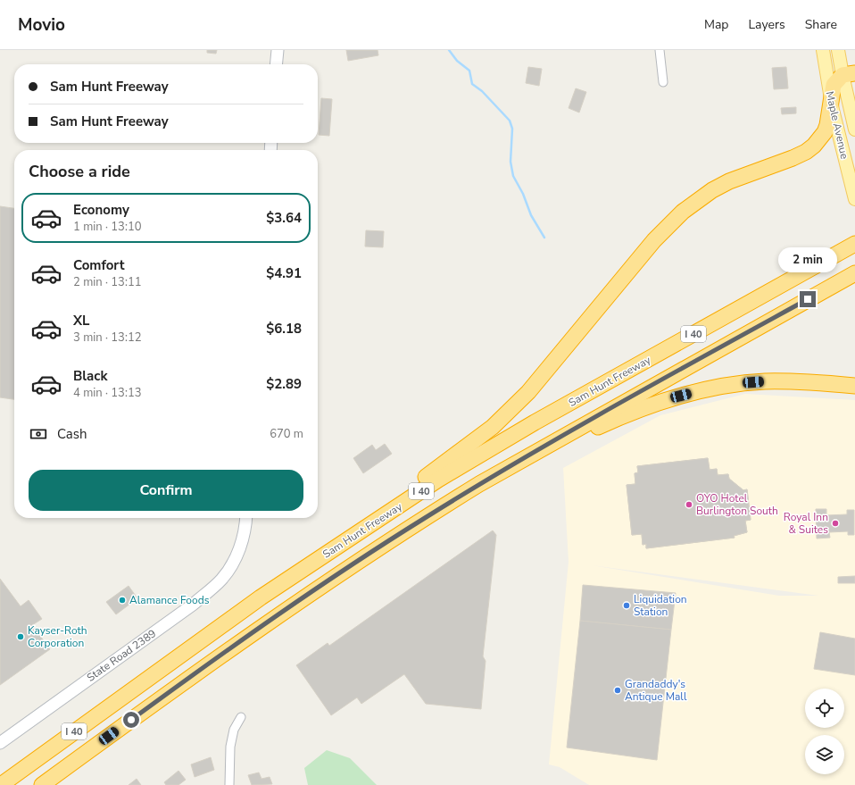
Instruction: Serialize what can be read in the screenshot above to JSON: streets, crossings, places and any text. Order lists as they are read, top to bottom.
{
  "streets": {
    "highway": ["I 40", "Sam Hunt Freeway"],
    "main road": ["Maple Avenue"],
    "street": ["State Road 2389"]
  },
  "places": [
    "OYO Hotel Burlington South",
    "Royal Inn & Suites",
    "Alamance Foods",
    "Liquidation Station",
    "Kayser-Roth Corporation",
    "Grandaddy's Antique Mall"
  ],
  "page": {
    "header": "Movio",
    "nav": ["Map", "Layers", "Share"],
    "banner": ["Sam Hunt Freeway", "Sam Hunt Freeway"],
    "heading": "Choose a ride",
    "list": [
      {
        "name": "Economy",
        "note": "1 min · 13:10",
        "value": "$3.64"
      },
      {
        "name": "Comfort",
        "note": "2 min · 13:11",
        "value": "$4.91"
      },
      {
        "name": "XL",
        "note": "3 min · 13:12",
        "value": "$6.18"
      },
      {
        "name": "Black",
        "note": "4 min · 13:13",
        "value": "$2.89"
      }
    ],
    "bubble": "2 min",
    "pay": ["Cash", "670 m"],
    "buttons": "Confirm"
  }
}
